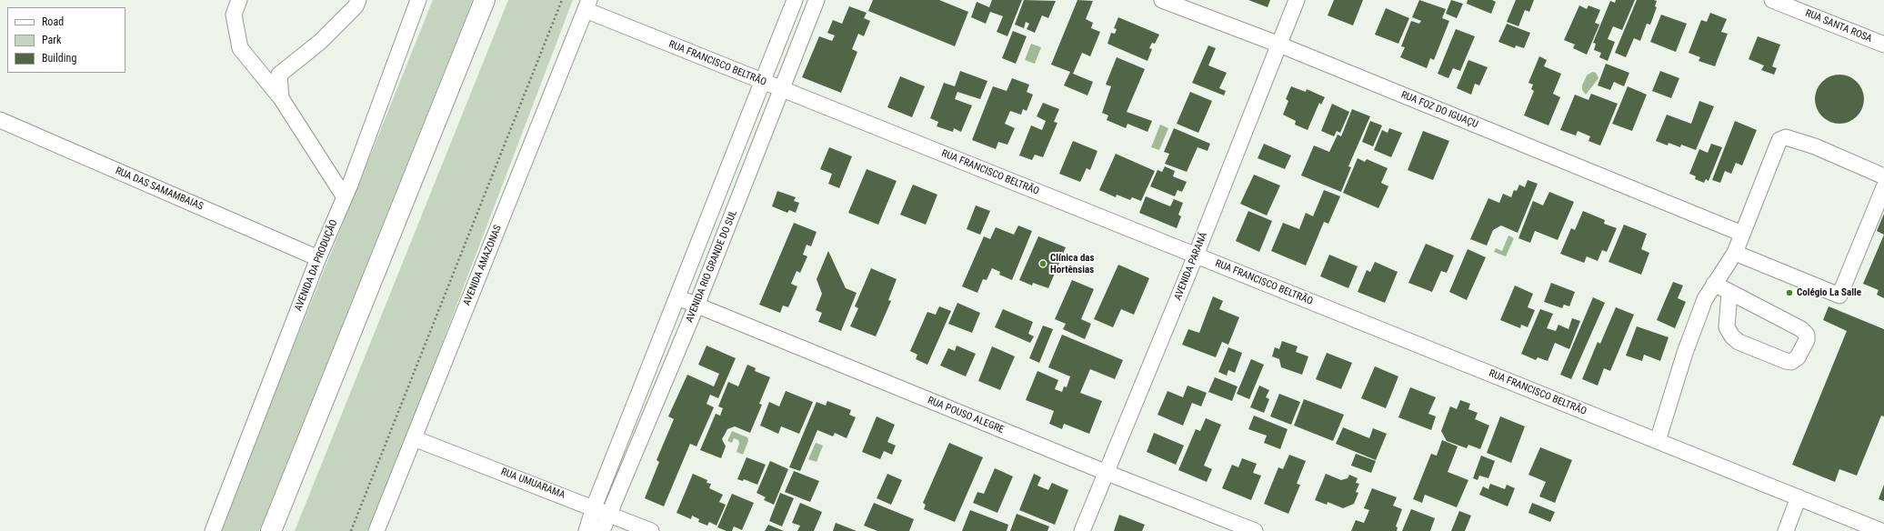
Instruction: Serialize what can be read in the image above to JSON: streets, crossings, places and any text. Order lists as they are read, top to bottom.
{
  "streets": {
    "street": [
      "RUA SANTA ROSA",
      "RUA FRANCISCO BELTRÃO",
      "RUA FOZ DO IGUAÇU",
      "RUA DAS SAMAMBAIAS",
      "AVENIDA DA PRODUÇÃO",
      "AVENIDA AMAZONAS",
      "AVENIDA RIO GRANDE DO SUL",
      "AVENIDA PARANÁ",
      "RUA POUSO ALEGRE",
      "RUA UMUARAMA"
    ]
  },
  "crossings": [
    ["RUA FRANCISCO BELTRÃO", "AVENIDA AMAZONAS"],
    ["RUA FRANCISCO BELTRÃO", "AVENIDA RIO GRANDE DO SUL"],
    ["RUA FRANCISCO BELTRÃO", "AVENIDA PARANÁ"],
    ["RUA FOZ DO IGUAÇU", "AVENIDA PARANÁ"],
    ["RUA DAS SAMAMBAIAS", "AVENIDA DA PRODUÇÃO"],
    ["AVENIDA AMAZONAS", "RUA UMUARAMA"],
    ["AVENIDA RIO GRANDE DO SUL", "RUA POUSO ALEGRE"],
    ["AVENIDA RIO GRANDE DO SUL", "RUA UMUARAMA"],
    ["AVENIDA PARANÁ", "RUA POUSO ALEGRE"]
  ],
  "places": ["Clínica das Hortênsias", "Colégio La Salle"],
  "legend": ["Road", "Park", "Building"]
}
